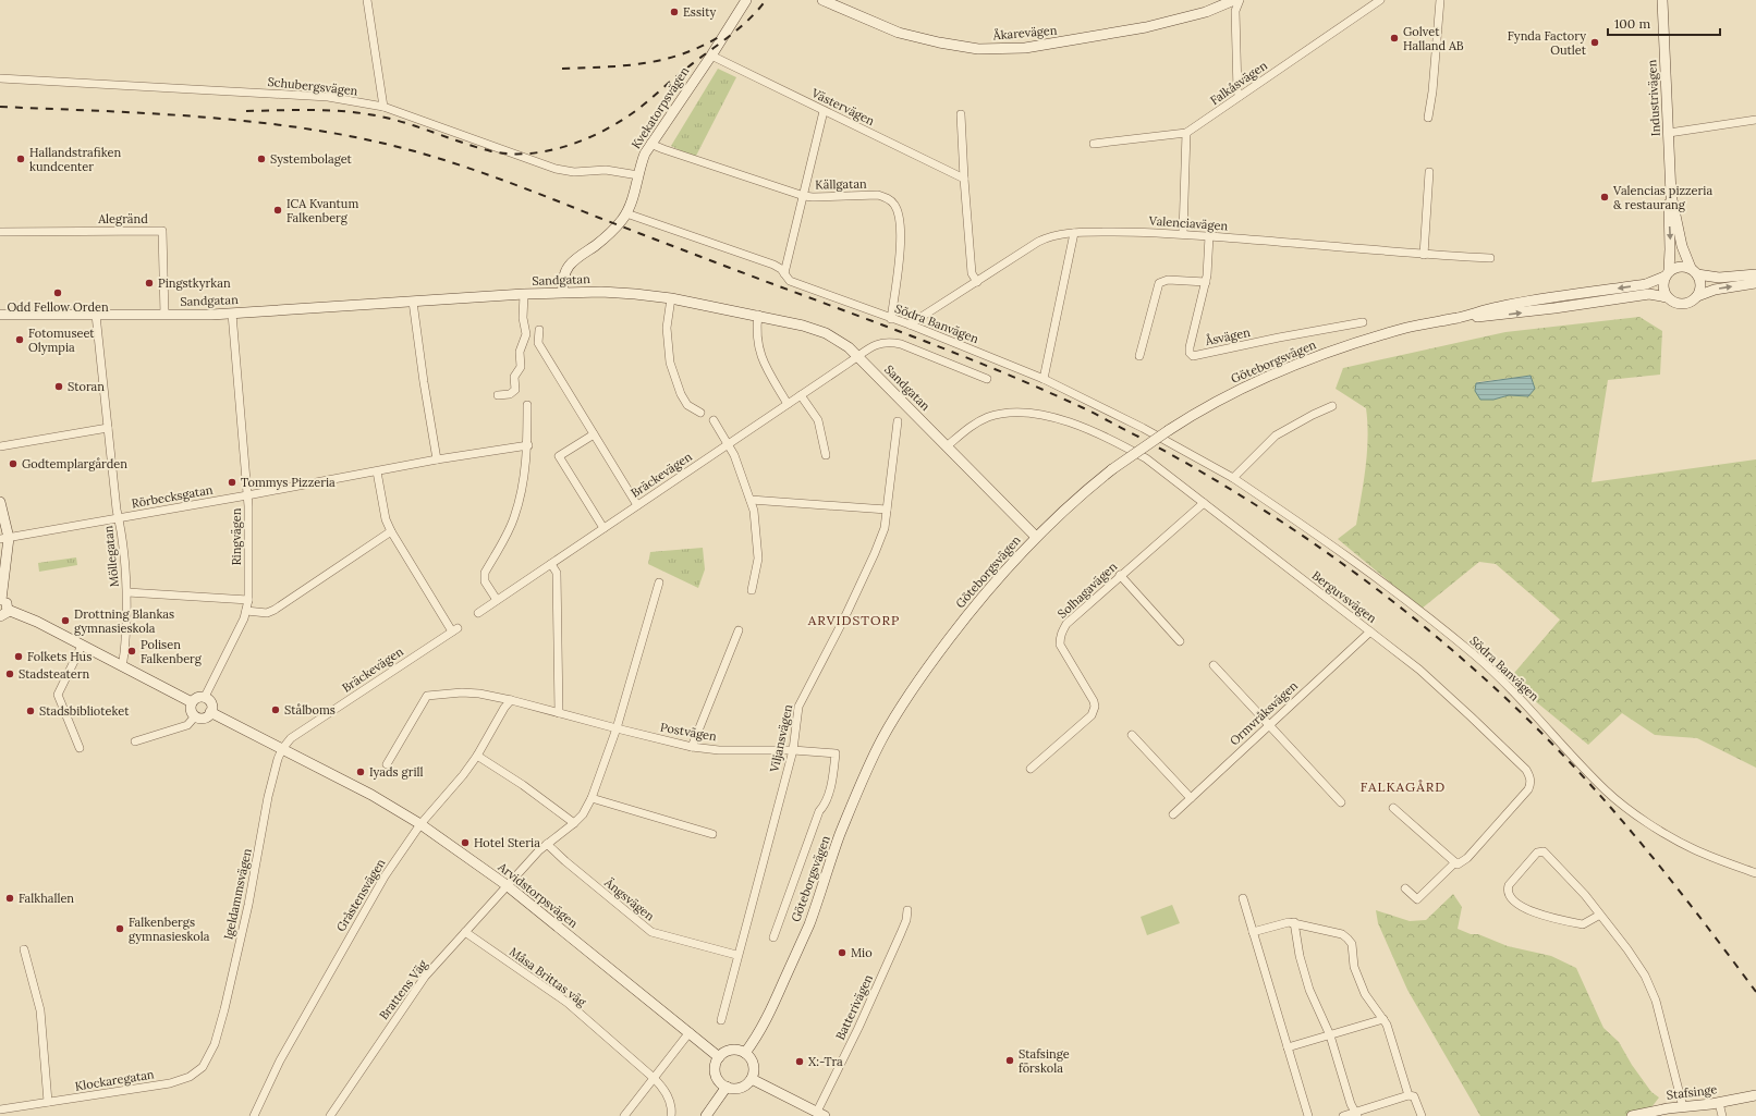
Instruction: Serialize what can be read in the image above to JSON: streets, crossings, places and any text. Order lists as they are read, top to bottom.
{
  "streets": {
    "main road": [
      "Åkarevägen",
      "Industrivägen",
      "Kvekatorpsvägen",
      "Sandgatan",
      "Göteborgsvägen",
      "Arvidstorpsvägen",
      "Stafsinge"
    ],
    "street": [
      "Falkåsvägen",
      "Schubergsvägen",
      "Västervägen",
      "Källgatan",
      "Alegränd",
      "Valenciavägen",
      "Södra Banvägen",
      "Åsvägen",
      "Bräckevägen",
      "Rörbecksgatan",
      "Ringvägen",
      "Möllegatan",
      "Solhagavägen",
      "Berguvsvägen",
      "Ormvråksvägen",
      "Postvägen",
      "Viljansvägen",
      "Igeldammsvägen",
      "Gråstensvägen",
      "Ängsvägen",
      "Måsa Brittas väg",
      "Brattens Väg",
      "Batterivägen",
      "Klockaregatan"
    ]
  },
  "crossings": [
    ["Schubergsvägen", "Kvekatorpsvägen"],
    ["Industrivägen", "Göteborgsvägen"],
    ["Västervägen", "Kvekatorpsvägen"],
    ["Kvekatorpsvägen", "Källgatan"],
    ["Kvekatorpsvägen", "Sandgatan"],
    ["Kvekatorpsvägen", "Södra Banvägen"],
    ["Källgatan", "Södra Banvägen"],
    ["Alegränd", "Sandgatan"],
    ["Valenciavägen", "Södra Banvägen"],
    ["Valenciavägen", "Åsvägen"],
    ["Sandgatan", "Göteborgsvägen"],
    ["Sandgatan", "Bräckevägen"],
    ["Sandgatan", "Ringvägen"],
    ["Sandgatan", "Möllegatan"],
    ["Sandgatan", "Berguvsvägen"],
    ["Göteborgsvägen", "Arvidstorpsvägen"],
    ["Bräckevägen", "Igeldammsvägen"],
    ["Bräckevägen", "Arvidstorpsvägen"],
    ["Rörbecksgatan", "Ringvägen"],
    ["Rörbecksgatan", "Möllegatan"],
    ["Ringvägen", "Arvidstorpsvägen"],
    ["Solhagavägen", "Berguvsvägen"],
    ["Berguvsvägen", "Ormvråksvägen"],
    ["Postvägen", "Viljansvägen"],
    ["Postvägen", "Gråstensvägen"],
    ["Postvägen", "Brattens Väg"],
    ["Viljansvägen", "Ängsvägen"],
    ["Igeldammsvägen", "Arvidstorpsvägen"],
    ["Igeldammsvägen", "Klockaregatan"],
    ["Gråstensvägen", "Arvidstorpsvägen"],
    ["Arvidstorpsvägen", "Brattens Väg"],
    ["Ängsvägen", "Brattens Väg"],
    ["Måsa Brittas väg", "Brattens Väg"]
  ],
  "districts": ["ARVIDSTORP", "FALKAGÅRD"],
  "places": [
    "Essity",
    "Golvet Halland AB",
    "Fynda Factory Outlet",
    "Hallandstrafiken kundcenter",
    "Systembolaget",
    "Valencias pizzeria & restaurang",
    "ICA Kvantum Falkenberg",
    "Pingstkyrkan",
    "Odd Fellow Orden",
    "Fotomuseet Olympia",
    "Storan",
    "Godtemplargården",
    "Tommys Pizzeria",
    "Drottning Blankas gymnasieskola",
    "Polisen Falkenberg",
    "Folkets Hus",
    "Stadsteatern",
    "Stålboms",
    "Stadsbiblioteket",
    "Iyads grill",
    "Hotel Steria",
    "Falkhallen",
    "Falkenbergs gymnasieskola",
    "Mio",
    "Stafsinge förskola",
    "X:-Tra"
  ],
  "scale_bar": "100 m"
}
